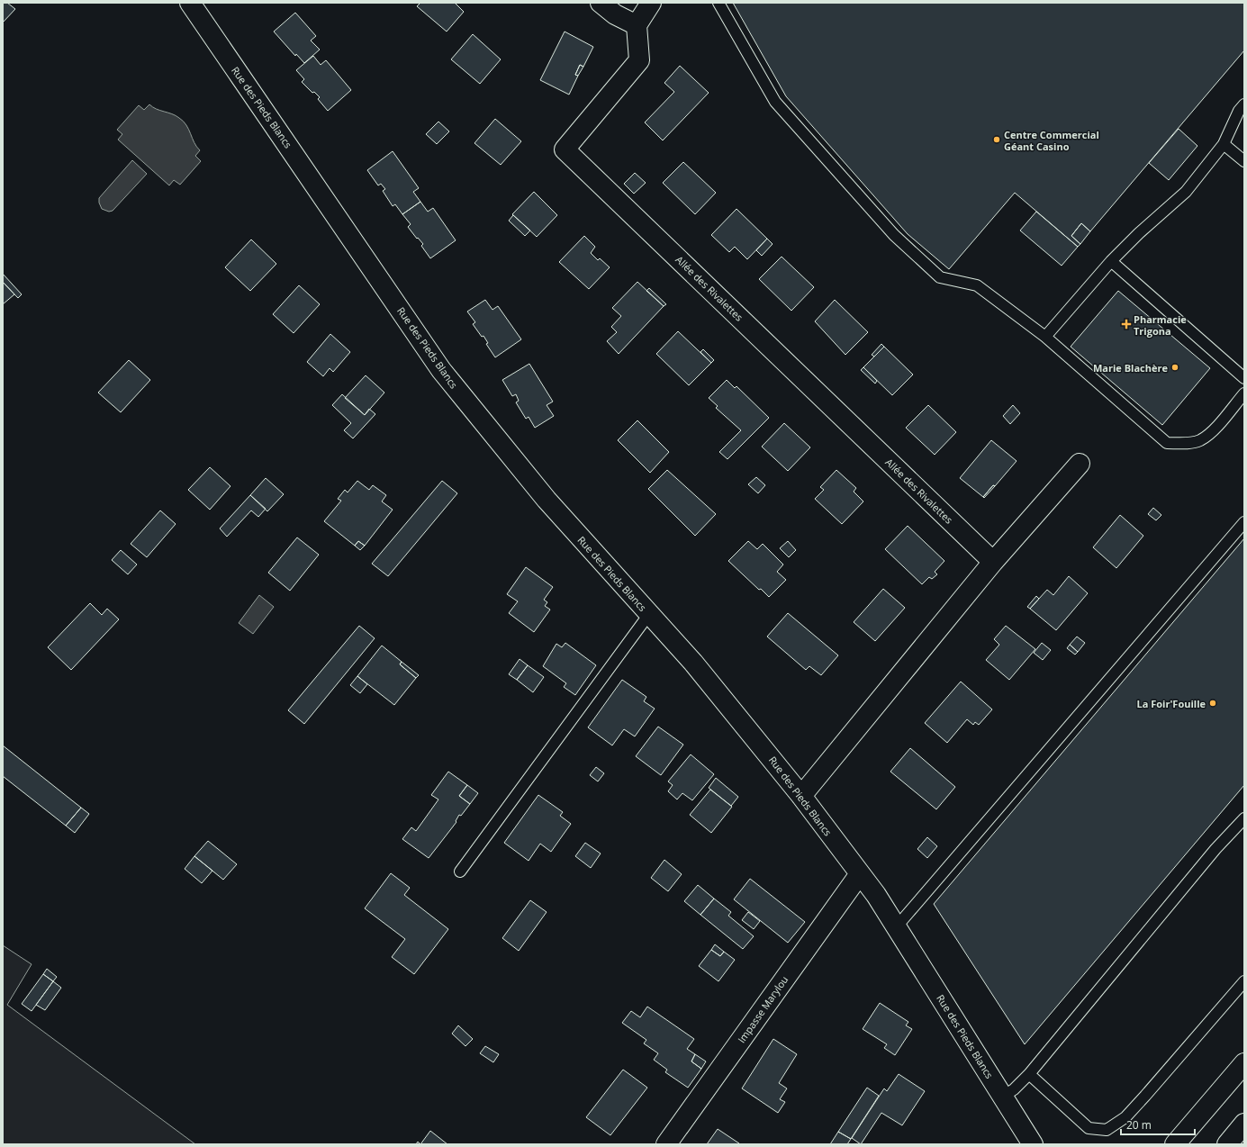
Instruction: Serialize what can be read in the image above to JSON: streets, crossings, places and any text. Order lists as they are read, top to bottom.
{
  "streets": {
    "street": ["Rue des Pieds Blancs", "Allée des Rivalettes", "Impasse Marylou"]
  },
  "crossings": [
    ["Rue des Pieds Blancs", "Impasse Marylou"]
  ],
  "places": {
    "other": ["Centre Commercial Géant Casino", "Marie Blachère", "La Foir'Fouille"],
    "health": ["Pharmacie Trigona"]
  },
  "scale_bar": "20 m"
}
